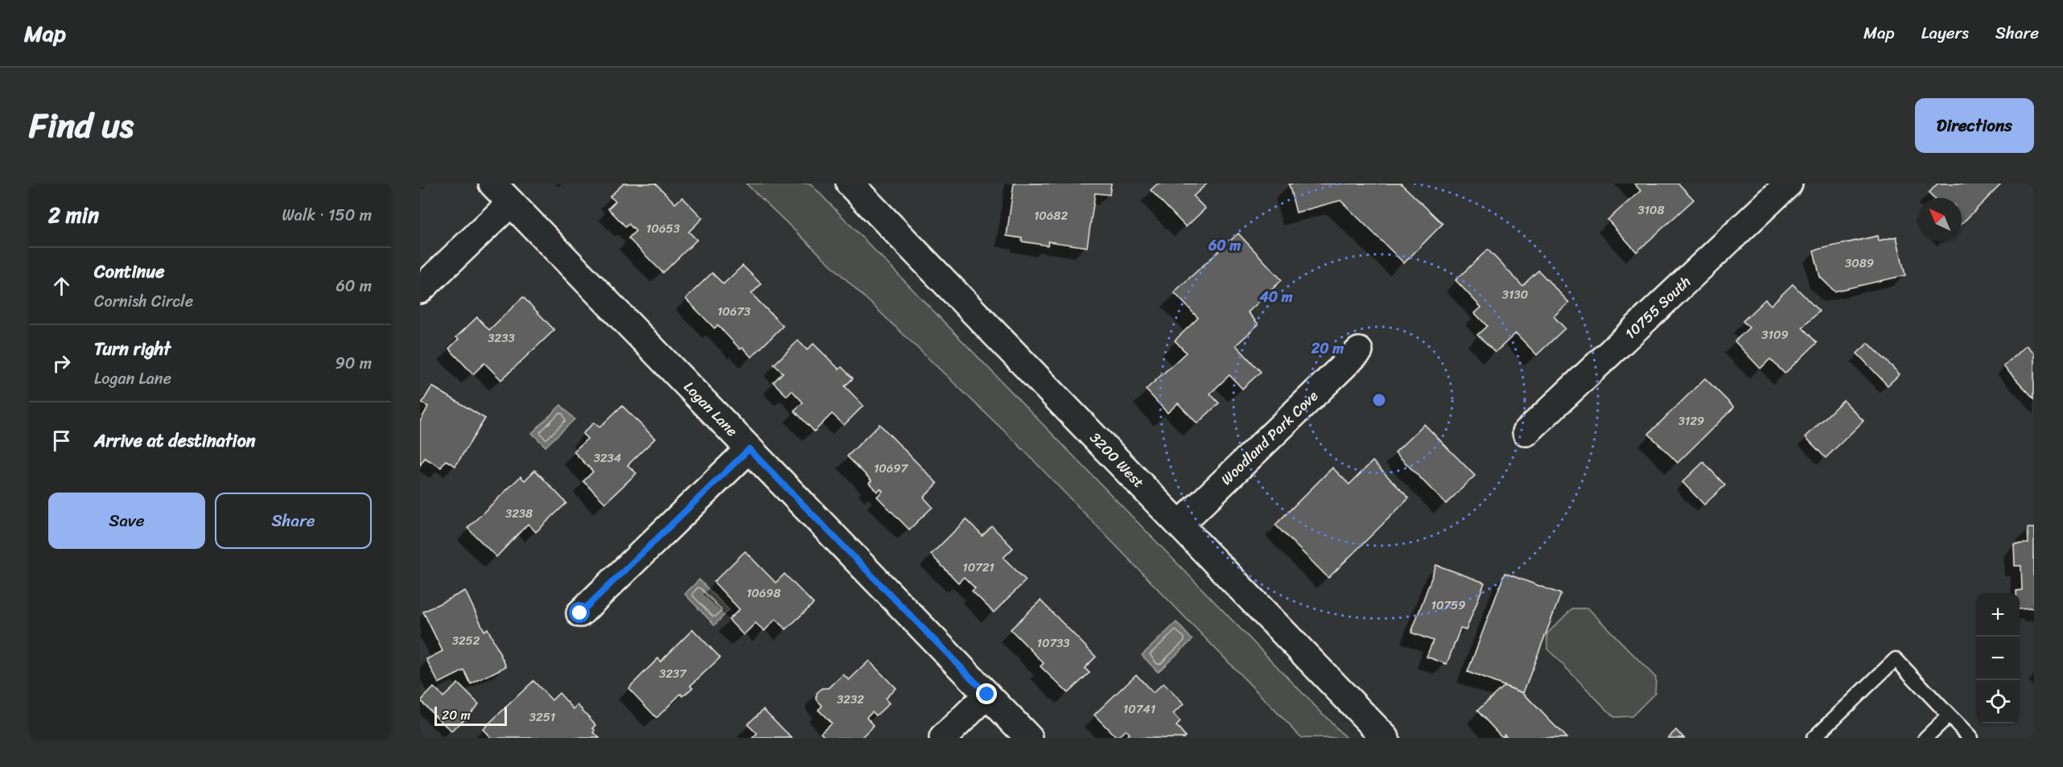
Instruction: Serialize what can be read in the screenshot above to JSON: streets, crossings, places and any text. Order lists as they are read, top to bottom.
{
  "streets": {
    "street": [
      "10755 South",
      "Logan Lane",
      "Woodland Park Cove",
      "3200 West"
    ]
  },
  "crossings": [
    ["Woodland Park Cove", "3200 West"]
  ],
  "house_numbers": [
    "3108",
    "10682",
    "10653",
    "3089",
    "3130",
    "10673",
    "3109",
    "3233",
    "3129",
    "3234",
    "10697",
    "3238",
    "10721",
    "10698",
    "10759",
    "3252",
    "10733",
    "3237",
    "3232",
    "10741",
    "3251"
  ],
  "scale_bar": "20 m",
  "north": "top left",
  "page": {
    "header": "Map",
    "nav": ["Map", "Layers", "Share"],
    "title": "Find us",
    "buttons": [
      "Directions",
      ["Save", "Share"]
    ],
    "heading": ["2 min", "Walk · 150 m"],
    "list": [
      ["Continue", "Cornish Circle", "60 m"],
      ["Turn right", "Logan Lane", "90 m"],
      "Arrive at destination"
    ],
    "map_buttons": ["+", "−"],
    "scale": "20 m"
  },
  "rings": ["60 m", "40 m", "20 m"]
}
